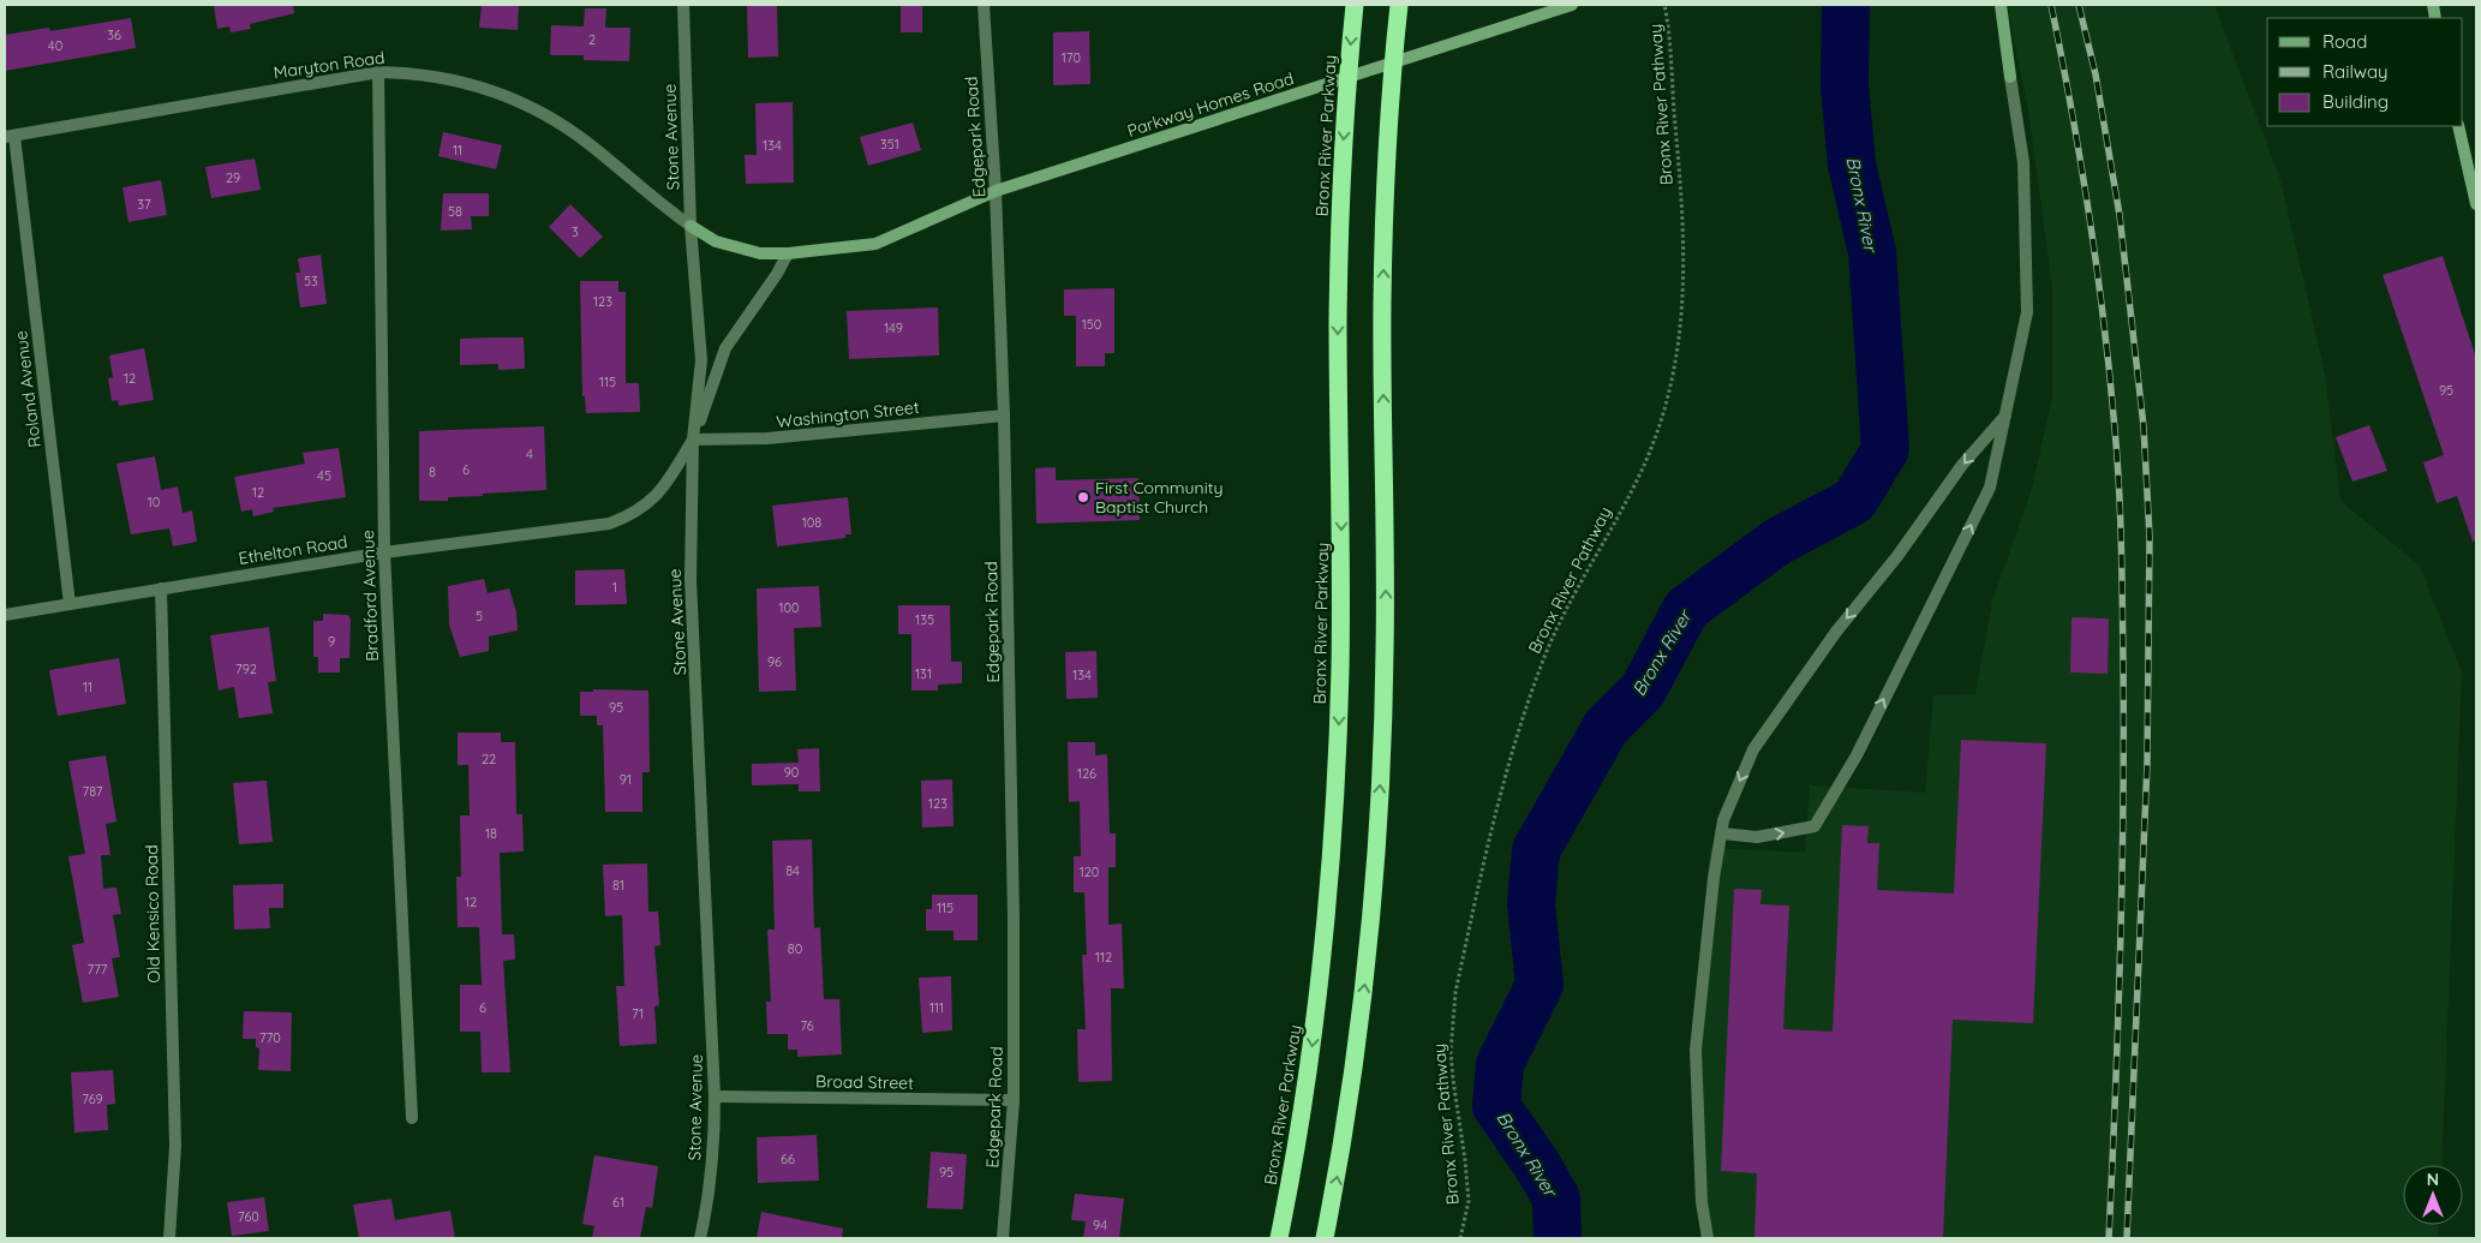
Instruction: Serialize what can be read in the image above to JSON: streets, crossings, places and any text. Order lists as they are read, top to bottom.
{
  "streets": {
    "highway": ["Bronx River Parkway"],
    "street": [
      "Maryton Road",
      "Parkway Homes Road",
      "Stone Avenue",
      "Edgepark Road",
      "Roland Avenue",
      "Washington Street",
      "Ethelton Road",
      "Bradford Avenue",
      "Old Kensico Road",
      "Broad Street"
    ],
    "path": ["Bronx River Pathway"]
  },
  "crossings": [
    ["Maryton Road", "Parkway Homes Road"],
    ["Maryton Road", "Stone Avenue"],
    ["Maryton Road", "Roland Avenue"],
    ["Maryton Road", "Bradford Avenue"],
    ["Parkway Homes Road", "Bronx River Parkway"],
    ["Parkway Homes Road", "Stone Avenue"],
    ["Parkway Homes Road", "Edgepark Road"],
    ["Stone Avenue", "Washington Street"],
    ["Stone Avenue", "Ethelton Road"],
    ["Stone Avenue", "Broad Street"],
    ["Edgepark Road", "Washington Street"],
    ["Edgepark Road", "Broad Street"],
    ["Roland Avenue", "Ethelton Road"],
    ["Washington Street", "Ethelton Road"],
    ["Ethelton Road", "Bradford Avenue"],
    ["Ethelton Road", "Old Kensico Road"]
  ],
  "water": ["Bronx River"],
  "places": ["First Community Baptist Church"],
  "house_numbers": [
    "36",
    "2",
    "40",
    "170",
    "351",
    "134",
    "11",
    "29",
    "37",
    "58",
    "3",
    "53",
    "123",
    "150",
    "149",
    "12",
    "115",
    "95",
    "4",
    "6",
    "8",
    "45",
    "12",
    "10",
    "108",
    "1",
    "100",
    "5",
    "135",
    "9",
    "96",
    "792",
    "131",
    "134",
    "11",
    "95",
    "22",
    "90",
    "126",
    "91",
    "787",
    "123",
    "18",
    "84",
    "120",
    "81",
    "12",
    "115",
    "80",
    "112",
    "777",
    "6",
    "111",
    "71",
    "76",
    "770",
    "769",
    "66",
    "95",
    "61",
    "760",
    "94"
  ],
  "legend": ["Road", "Railway", "Building"],
  "north": "top"
}
